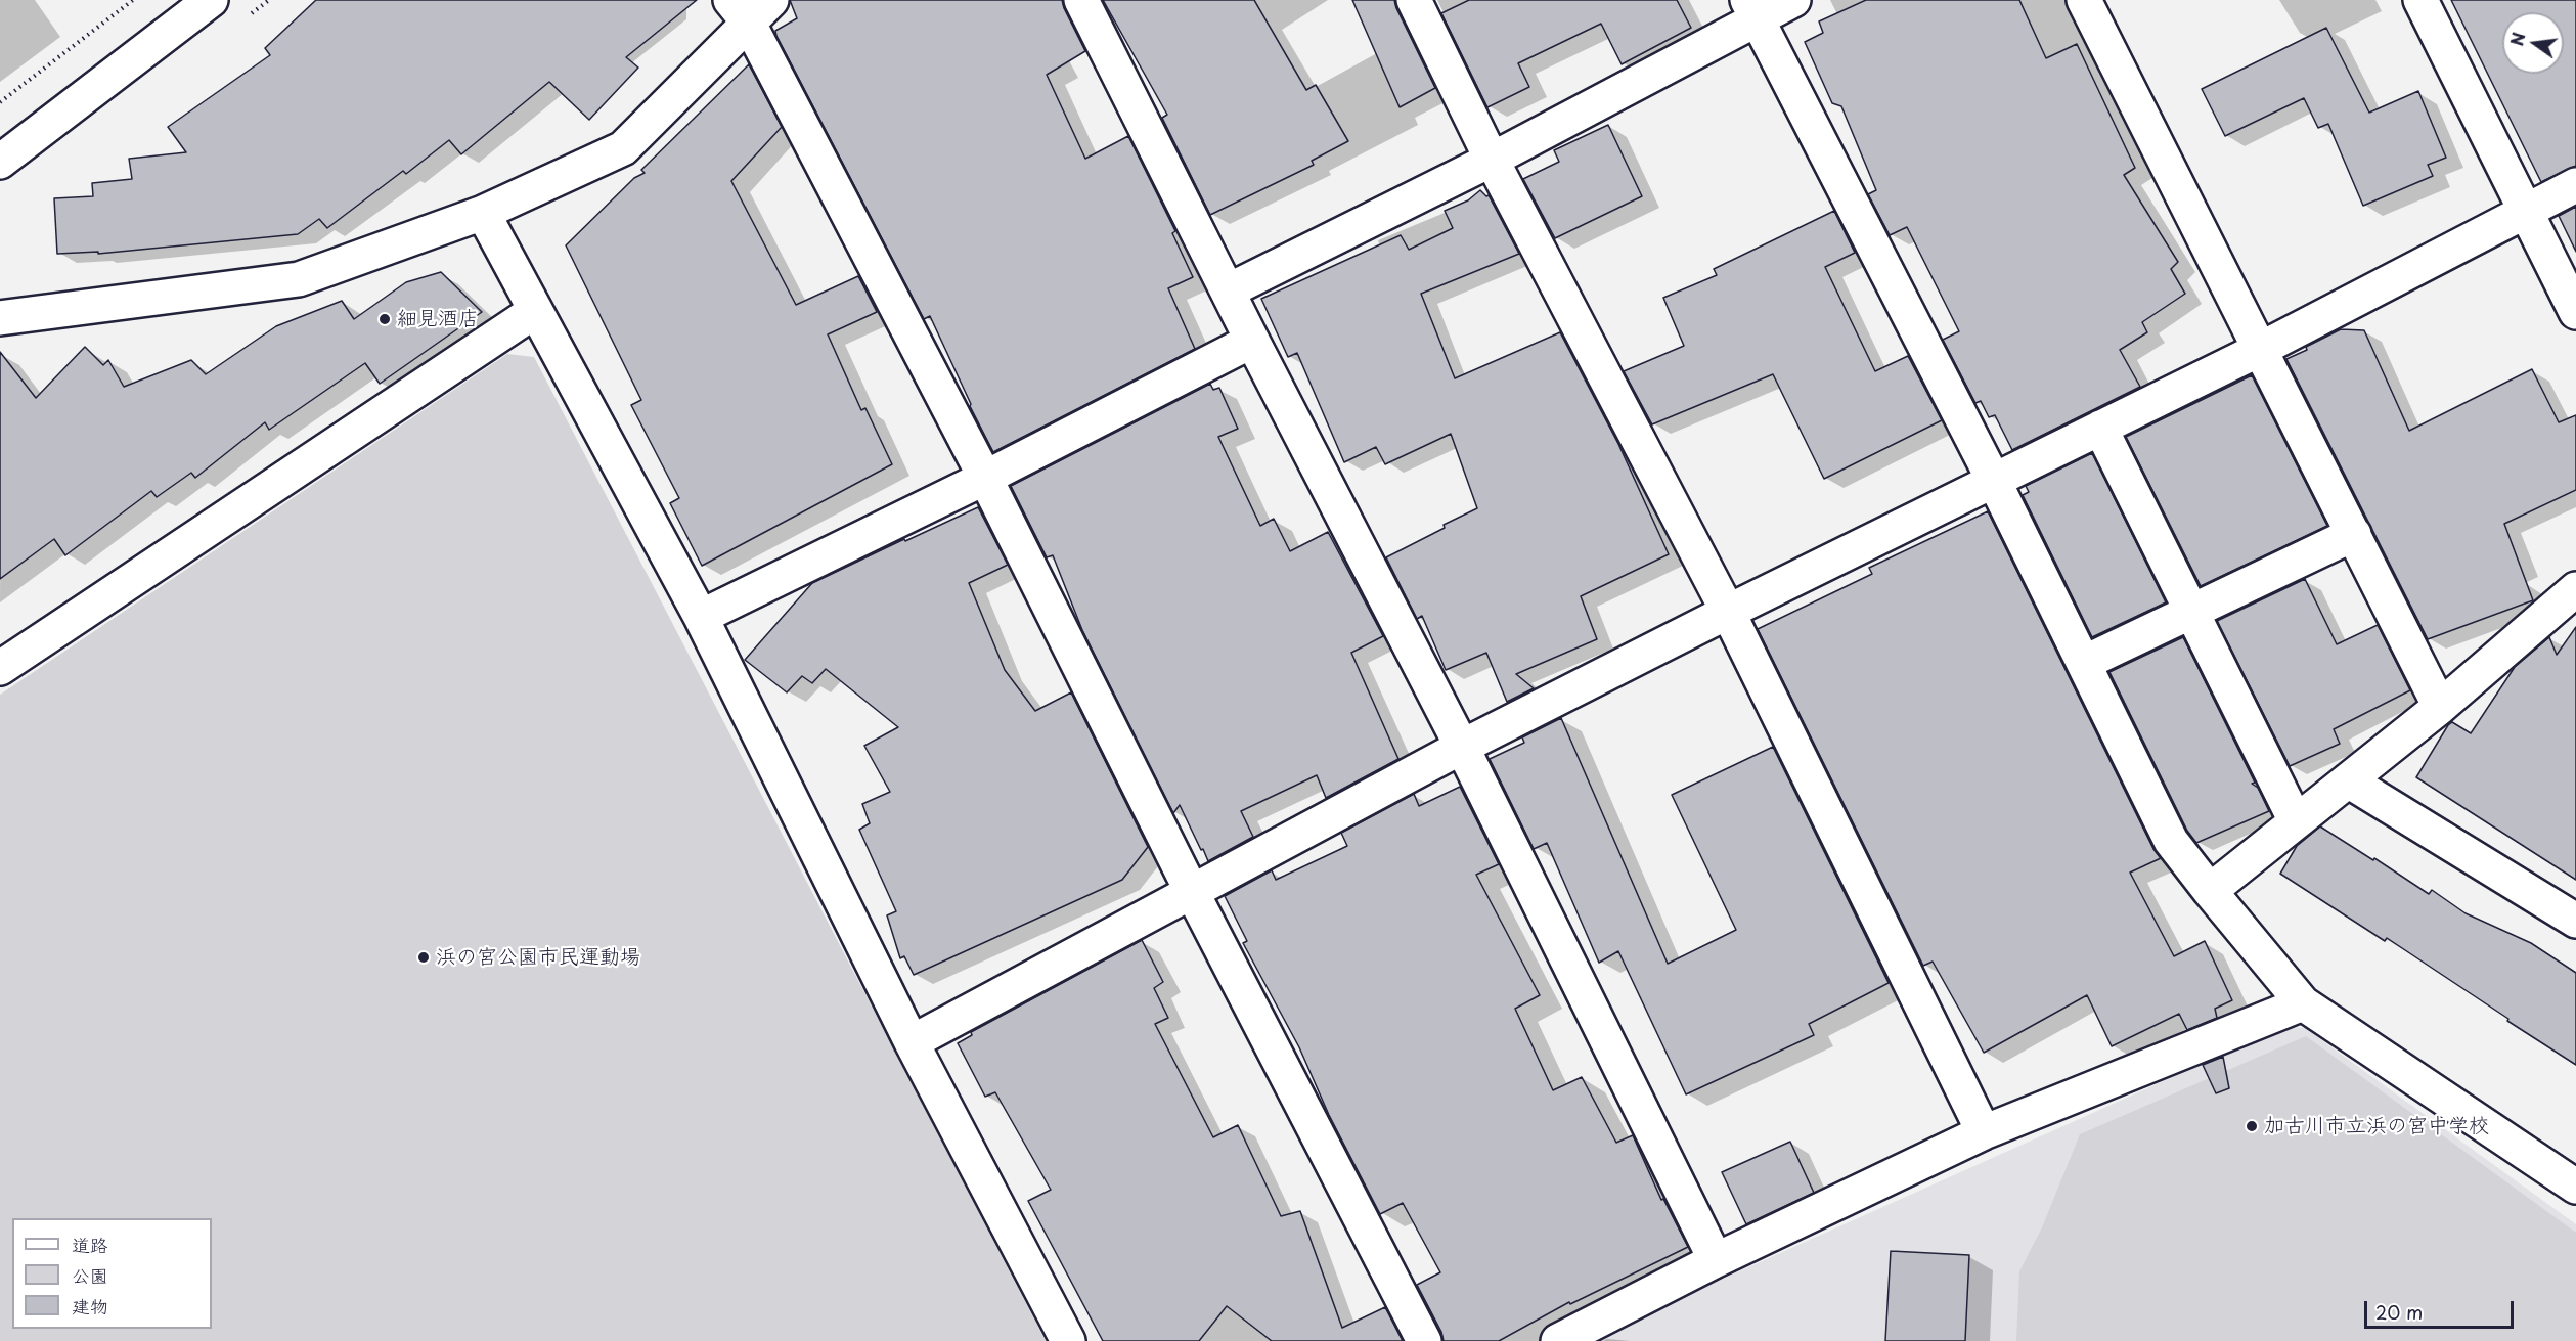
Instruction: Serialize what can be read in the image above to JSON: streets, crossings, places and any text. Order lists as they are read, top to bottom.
{
  "places": ["細見酒店", "浜の宮公園市民運動場", "加古川市立浜の宮中学校"],
  "legend": ["道路", "公園", "建物"],
  "scale_bar": "20 m",
  "north": "left"
}
